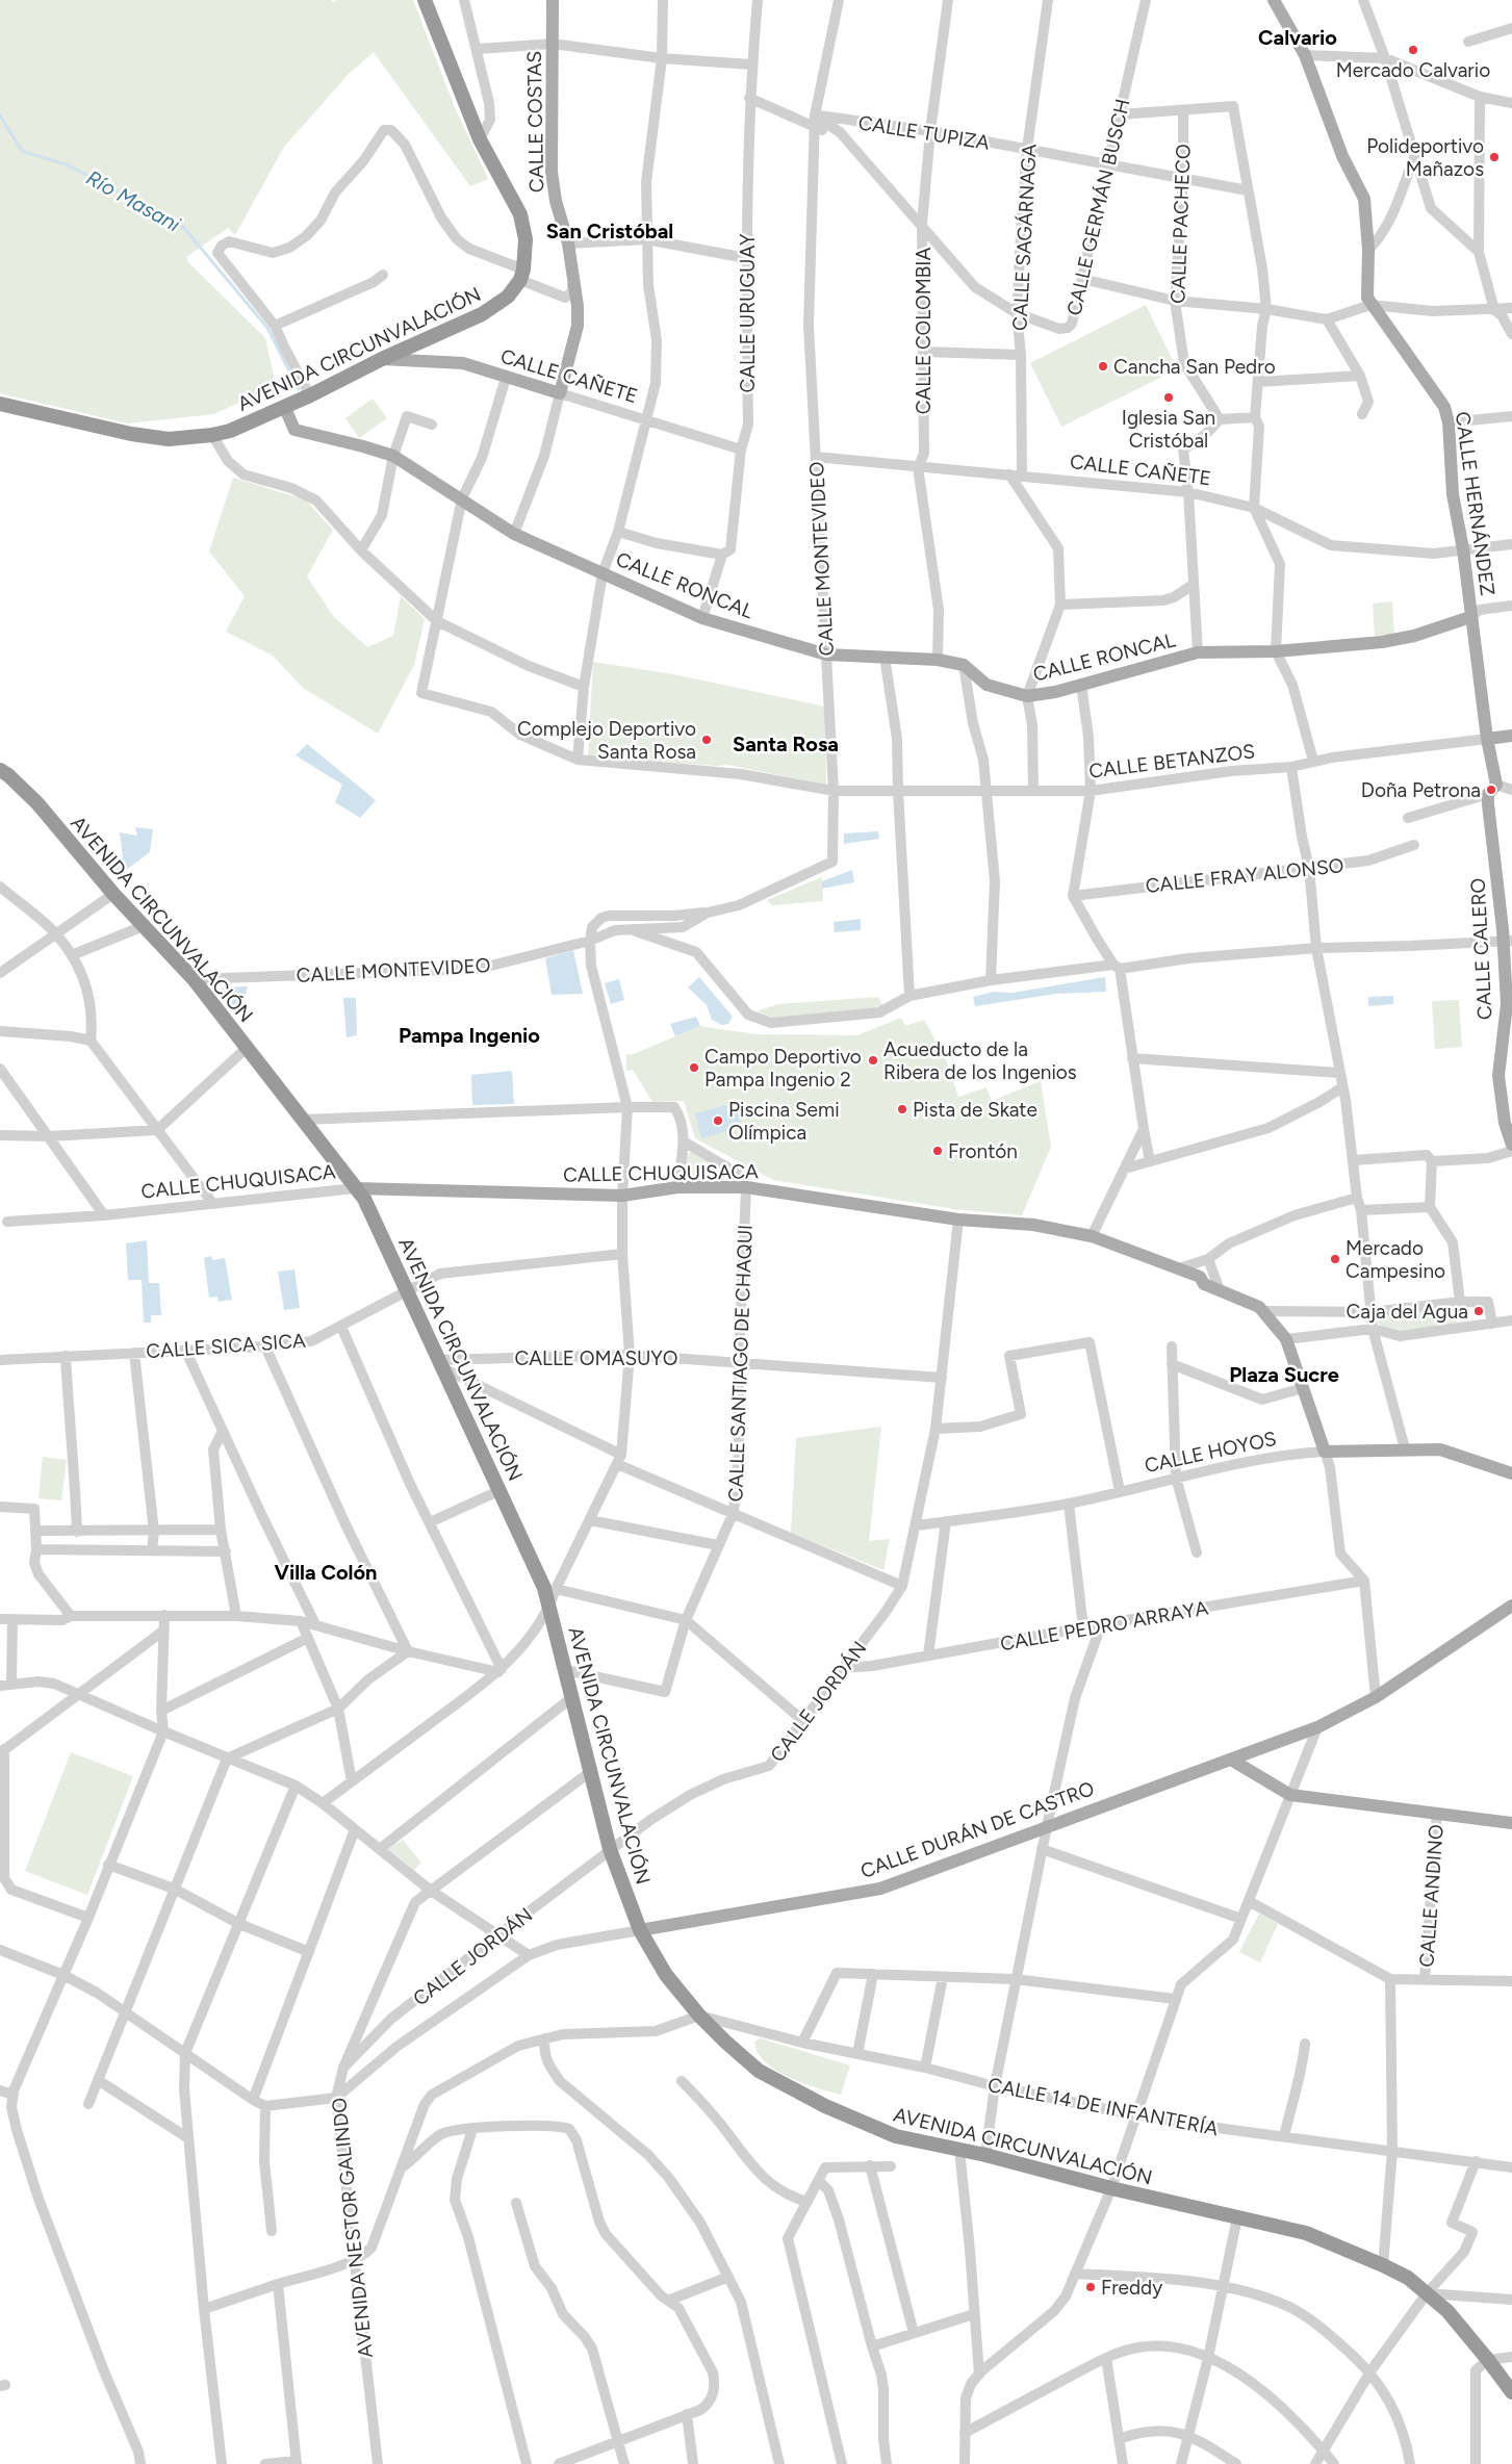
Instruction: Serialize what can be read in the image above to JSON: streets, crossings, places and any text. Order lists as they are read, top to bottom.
{
  "streets": {
    "highway": ["AVENIDA CIRCUNVALACIÓN"],
    "main road": [
      "CALLE COSTAS",
      "CALLE CAÑETE",
      "CALLE HERNÁNDEZ",
      "CALLE RONCAL",
      "CALLE BETANZOS",
      "CALLE CALERO",
      "CALLE CHUQUISACA",
      "CALLE HOYOS",
      "CALLE DURÁN DE CASTRO"
    ],
    "street": [
      "CALLE TUPIZA",
      "CALLE GERMÁN BUSCH",
      "CALLE PACHECO",
      "CALLE SAGÁRNAGA",
      "CALLE URUGUAY",
      "CALLE COLOMBIA",
      "CALLE MONTEVIDEO",
      "CALLE FRAY ALONSO",
      "CALLE SICA SICA",
      "CALLE OMASUYO",
      "CALLE SANTIAGO DE CHAQUI",
      "CALLE PEDRO ARRAYA",
      "CALLE JORDÁN",
      "CALLE ANDINO",
      "CALLE 14 DE INFANTERÍA",
      "AVENIDA NESTOR GALINDO"
    ]
  },
  "crossings": [
    ["CALLE COSTAS", "CALLE CAÑETE"],
    ["CALLE TUPIZA", "CALLE GERMÁN BUSCH"],
    ["CALLE TUPIZA", "CALLE PACHECO"],
    ["CALLE TUPIZA", "CALLE SAGÁRNAGA"],
    ["CALLE TUPIZA", "CALLE COLOMBIA"],
    ["CALLE TUPIZA", "CALLE MONTEVIDEO"],
    ["CALLE GERMÁN BUSCH", "CALLE SAGÁRNAGA"],
    ["CALLE GERMÁN BUSCH", "CALLE COLOMBIA"],
    ["CALLE GERMÁN BUSCH", "CALLE MONTEVIDEO"],
    ["CALLE SAGÁRNAGA", "CALLE CAÑETE"],
    ["CALLE URUGUAY", "CALLE CAÑETE"],
    ["CALLE URUGUAY", "CALLE RONCAL"],
    ["CALLE COLOMBIA", "CALLE CAÑETE"],
    ["CALLE COLOMBIA", "CALLE RONCAL"],
    ["AVENIDA CIRCUNVALACIÓN", "CALLE CAÑETE"],
    ["AVENIDA CIRCUNVALACIÓN", "CALLE MONTEVIDEO"],
    ["AVENIDA CIRCUNVALACIÓN", "CALLE RONCAL"],
    ["AVENIDA CIRCUNVALACIÓN", "CALLE CHUQUISACA"],
    ["AVENIDA CIRCUNVALACIÓN", "CALLE SICA SICA"],
    ["AVENIDA CIRCUNVALACIÓN", "CALLE OMASUYO"],
    ["AVENIDA CIRCUNVALACIÓN", "CALLE SANTIAGO DE CHAQUI"],
    ["AVENIDA CIRCUNVALACIÓN", "CALLE JORDÁN"],
    ["AVENIDA CIRCUNVALACIÓN", "CALLE DURÁN DE CASTRO"],
    ["AVENIDA CIRCUNVALACIÓN", "CALLE 14 DE INFANTERÍA"],
    ["AVENIDA CIRCUNVALACIÓN", "AVENIDA NESTOR GALINDO"],
    ["CALLE CAÑETE", "CALLE HERNÁNDEZ"],
    ["CALLE CAÑETE", "CALLE MONTEVIDEO"],
    ["CALLE HERNÁNDEZ", "CALLE RONCAL"],
    ["CALLE HERNÁNDEZ", "CALLE BETANZOS"],
    ["CALLE HERNÁNDEZ", "CALLE CALERO"],
    ["CALLE MONTEVIDEO", "CALLE RONCAL"],
    ["CALLE MONTEVIDEO", "CALLE BETANZOS"],
    ["CALLE CHUQUISACA", "CALLE SANTIAGO DE CHAQUI"],
    ["CALLE CHUQUISACA", "CALLE HOYOS"],
    ["CALLE CHUQUISACA", "CALLE JORDÁN"],
    ["CALLE OMASUYO", "CALLE SANTIAGO DE CHAQUI"],
    ["CALLE OMASUYO", "CALLE JORDÁN"],
    ["CALLE HOYOS", "CALLE JORDÁN"],
    ["CALLE PEDRO ARRAYA", "CALLE JORDÁN"],
    ["CALLE JORDÁN", "AVENIDA NESTOR GALINDO"],
    ["CALLE DURÁN DE CASTRO", "AVENIDA NESTOR GALINDO"]
  ],
  "districts": [
    "Calvario",
    "San Cristóbal",
    "Santa Rosa",
    "Pampa Ingenio",
    "Plaza Sucre",
    "Villa Colón"
  ],
  "water": ["Río Masani"],
  "places": [
    "Mercado Calvario",
    "Polideportivo Mañazos",
    "Cancha San Pedro",
    "Iglesia San Cristóbal",
    "Complejo Deportivo Santa Rosa",
    "Doña Petrona",
    "Acueducto de la Ribera de los Ingenios",
    "Campo Deportivo Pampa Ingenio 2",
    "Pista de Skate",
    "Piscina Semi Olímpica",
    "Frontón",
    "Mercado Campesino",
    "Caja del Agua",
    "Freddy"
  ]
}
